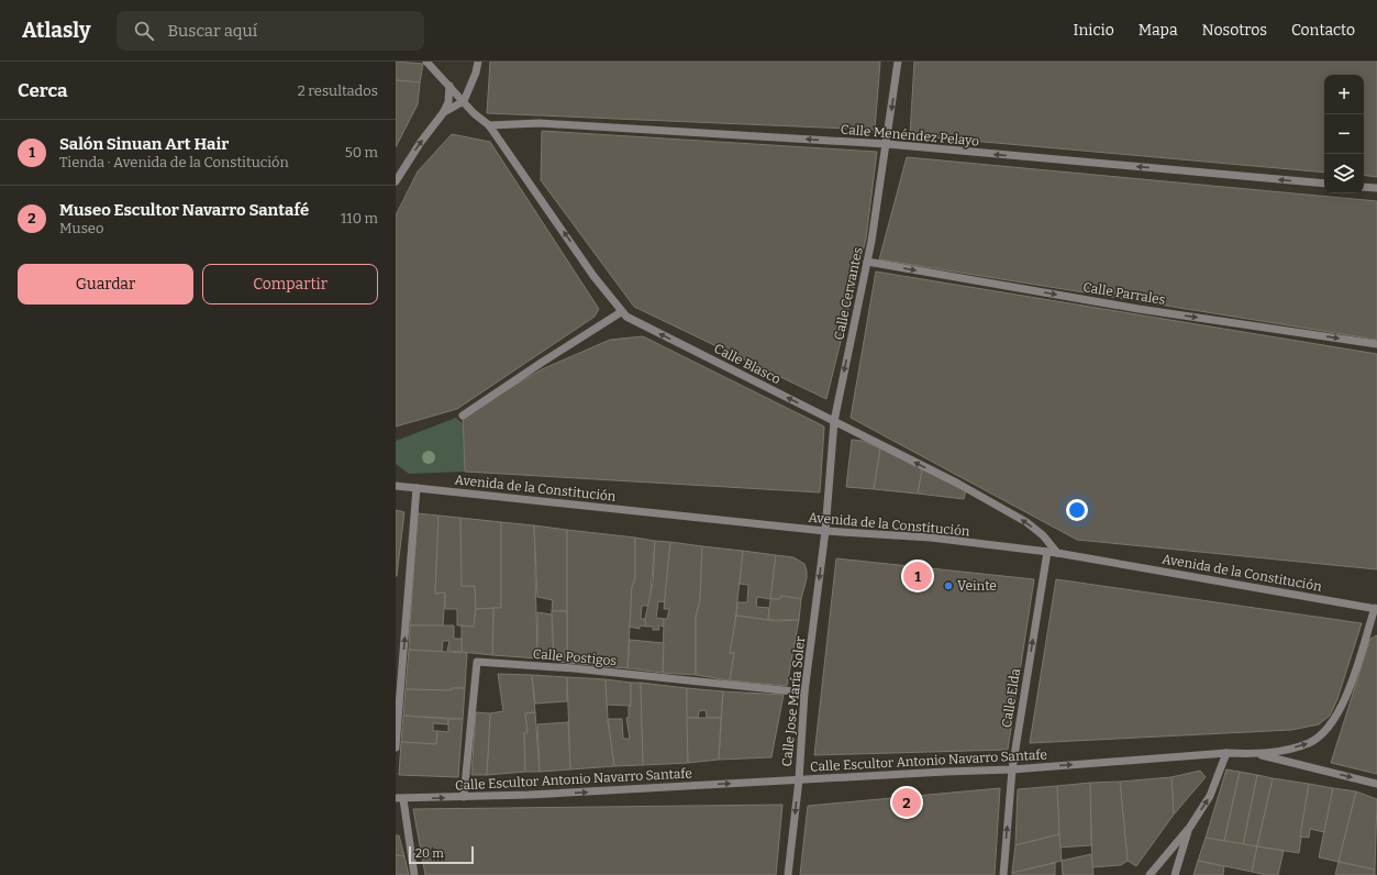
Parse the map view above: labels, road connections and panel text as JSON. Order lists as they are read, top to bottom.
{
  "streets": {
    "street": [
      "Calle Menéndez Pelayo",
      "Calle Cervantes",
      "Calle Parrales",
      "Calle Blasco",
      "Avenida de la Constitución",
      "Calle Postigos",
      "Calle Elda",
      "Calle Jose María Soler",
      "Calle Escultor Antonio Navarro Santafe"
    ]
  },
  "crossings": [
    ["Calle Menéndez Pelayo", "Calle Cervantes"],
    ["Calle Menéndez Pelayo", "Calle Blasco"],
    ["Calle Cervantes", "Calle Parrales"],
    ["Calle Cervantes", "Calle Blasco"],
    ["Calle Cervantes", "Avenida de la Constitución"],
    ["Calle Cervantes", "Calle Jose María Soler"],
    ["Calle Blasco", "Avenida de la Constitución"],
    ["Avenida de la Constitución", "Calle Elda"],
    ["Avenida de la Constitución", "Calle Jose María Soler"],
    ["Avenida de la Constitución", "Calle Escultor Antonio Navarro Santafe"],
    ["Calle Postigos", "Calle Jose María Soler"],
    ["Calle Postigos", "Calle Escultor Antonio Navarro Santafe"],
    ["Calle Elda", "Calle Escultor Antonio Navarro Santafe"],
    ["Calle Jose María Soler", "Calle Escultor Antonio Navarro Santafe"]
  ],
  "one_way": [
    "Calle Menéndez Pelayo",
    "Calle Cervantes",
    "Calle Parrales",
    "Calle Blasco",
    "Calle Elda",
    "Calle Jose María Soler",
    "Calle Escultor Antonio Navarro Santafe"
  ],
  "places": ["Veinte"],
  "scale_bar": "20 m",
  "page": {
    "header": "Atlasly",
    "search": "Buscar aquí",
    "nav": [
      "Inicio",
      "Mapa",
      "Nosotros",
      "Contacto"
    ],
    "heading": ["Cerca", "2 resultados"],
    "map_buttons": ["+", "−"],
    "list": [
      {
        "mark": "1",
        "name": "Salón Sinuan Art Hair",
        "note": "Tienda · Avenida de la Constitución",
        "value": "50 m"
      },
      {
        "mark": "2",
        "name": "Museo Escultor Navarro Santafé",
        "note": "Museo",
        "value": "110 m"
      }
    ],
    "buttons": ["Guardar", "Compartir"],
    "pins": ["1", "2"],
    "scale": "20 m"
  }
}
